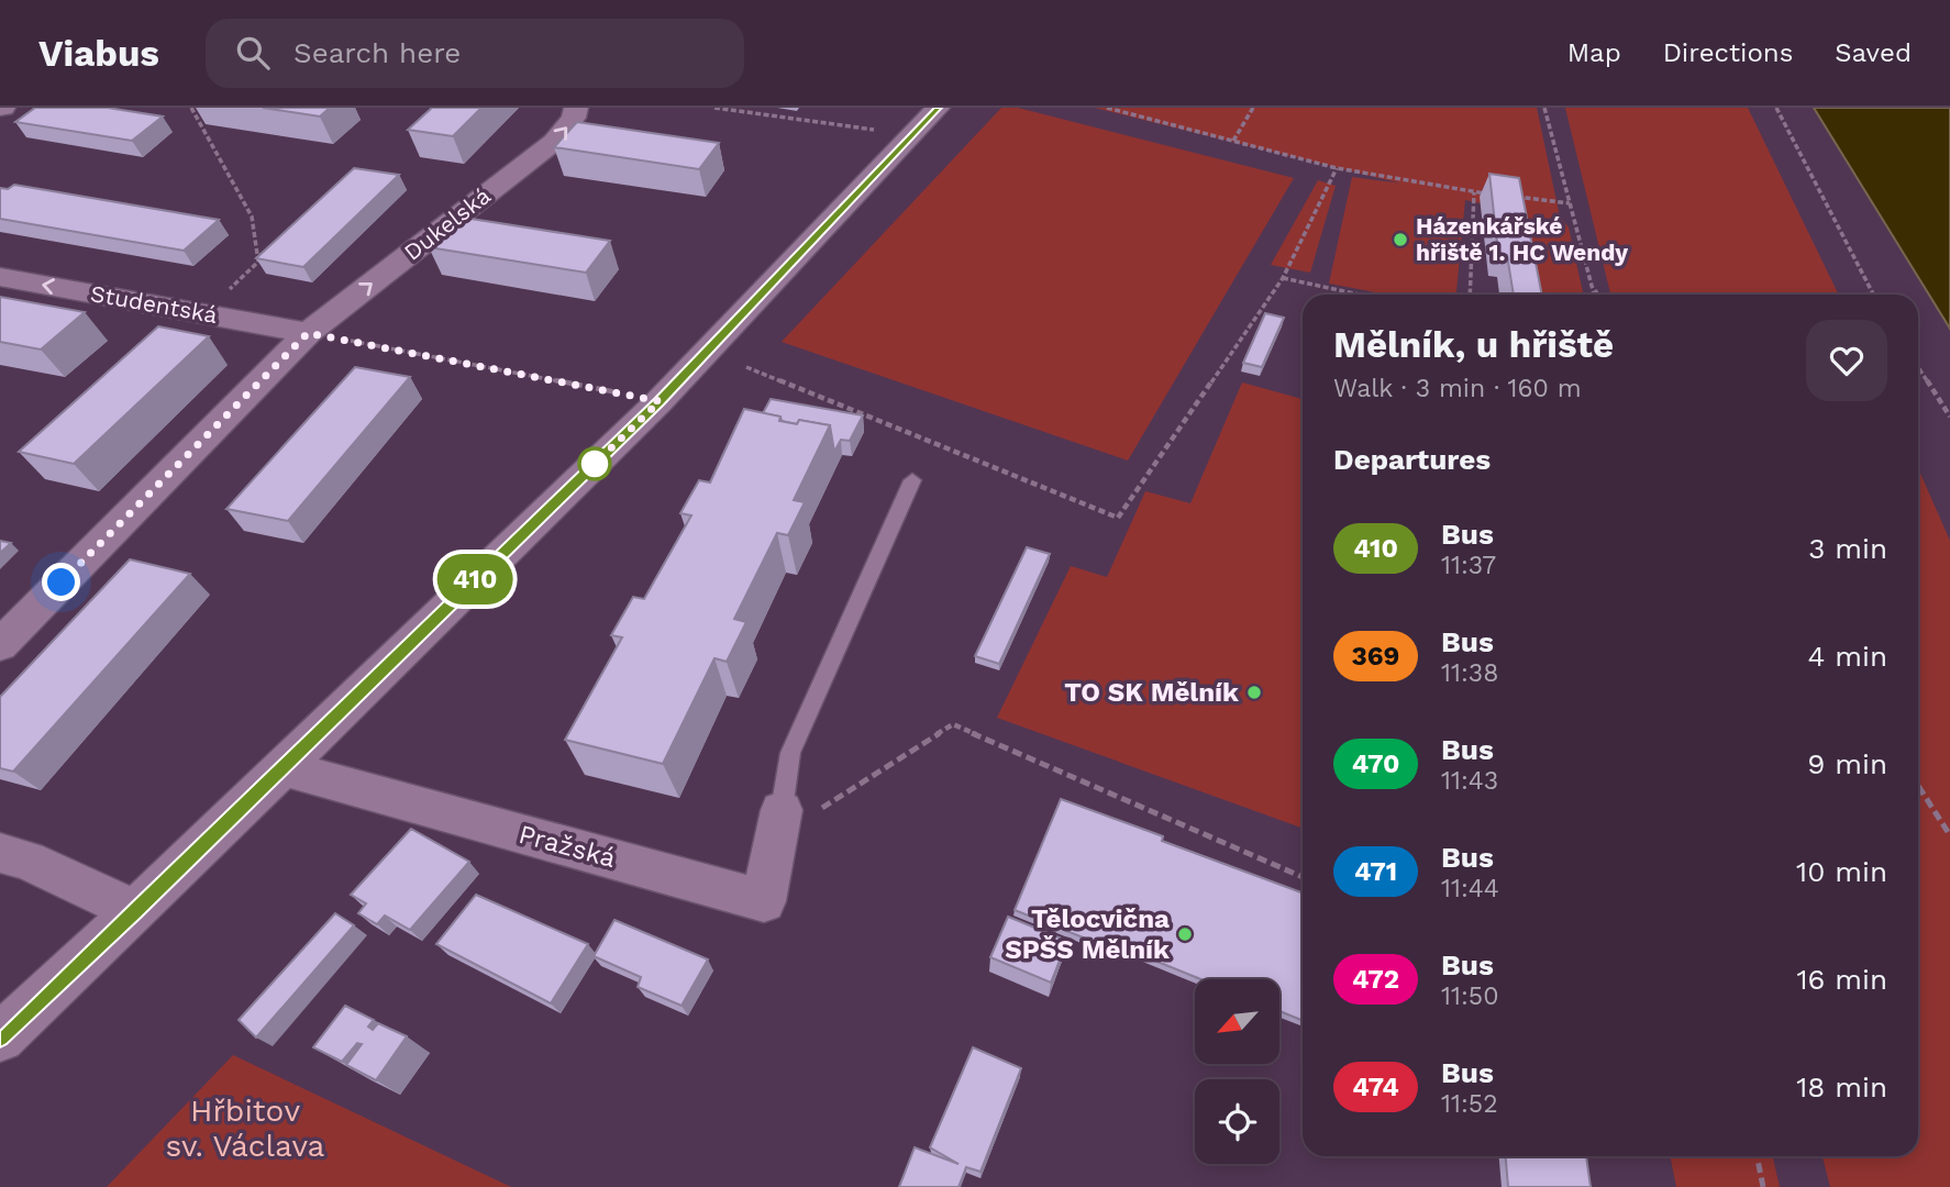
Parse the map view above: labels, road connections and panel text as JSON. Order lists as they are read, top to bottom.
{
  "streets": {
    "street": ["Dukelská", "Studentská", "Pražská"]
  },
  "crossings": [
    ["Dukelská", "Studentská"]
  ],
  "one_way": ["Studentská"],
  "parks": ["Hřbitov sv. Václava"],
  "places": ["Házenkářské hřiště 1. HC Wendy", "TO SK Mělník", "Tělocvična SPŠS Mělník"],
  "lines": ["bus line 410"],
  "north": "bottom left",
  "page": {
    "header": "Viabus",
    "search": "Search here",
    "nav": ["Map", "Directions", "Saved"],
    "on_map": "410",
    "heading": [
      ["Mělník, u hřiště", "Walk · 3 min · 160 m"],
      "Departures"
    ],
    "list": [
      {
        "mark": "410",
        "name": "Bus",
        "note": "11:37",
        "value": "3 min"
      },
      {
        "mark": "369",
        "name": "Bus",
        "note": "11:38",
        "value": "4 min"
      },
      {
        "mark": "470",
        "name": "Bus",
        "note": "11:43",
        "value": "9 min"
      },
      {
        "mark": "471",
        "name": "Bus",
        "note": "11:44",
        "value": "10 min"
      },
      {
        "mark": "472",
        "name": "Bus",
        "note": "11:50",
        "value": "16 min"
      },
      {
        "mark": "474",
        "name": "Bus",
        "note": "11:52",
        "value": "18 min"
      }
    ]
  }
}
